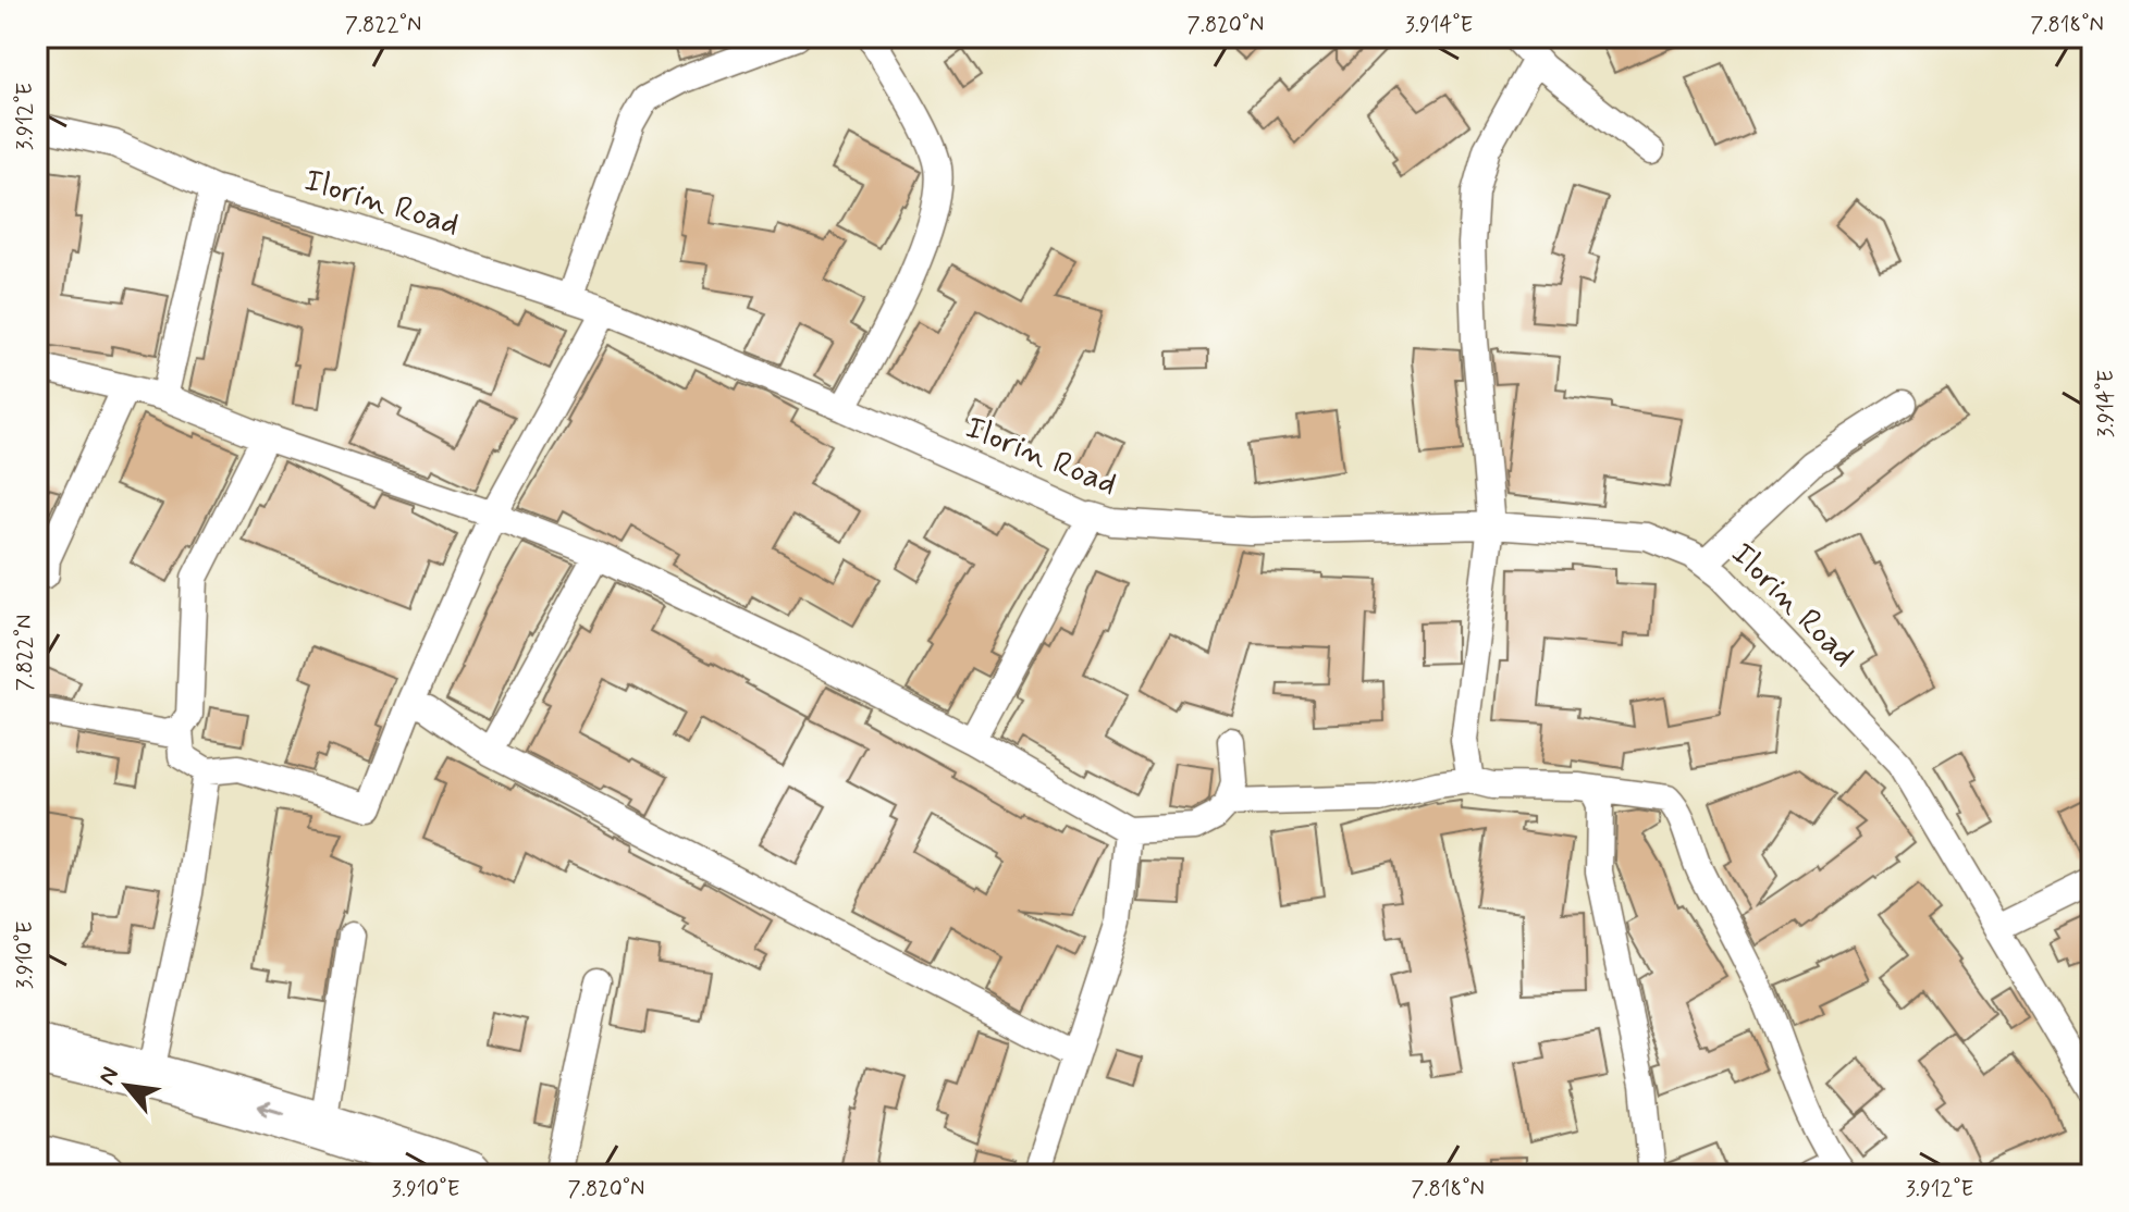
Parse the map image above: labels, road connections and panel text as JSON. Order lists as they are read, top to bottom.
{
  "streets": {
    "street": ["Ilorin Road"]
  },
  "north": "top left",
  "coordinates": [
    "7.822°N",
    "7.820°N",
    "3.914°E",
    "7.818°N",
    "3.912°E",
    "3.910°E"
  ]
}
